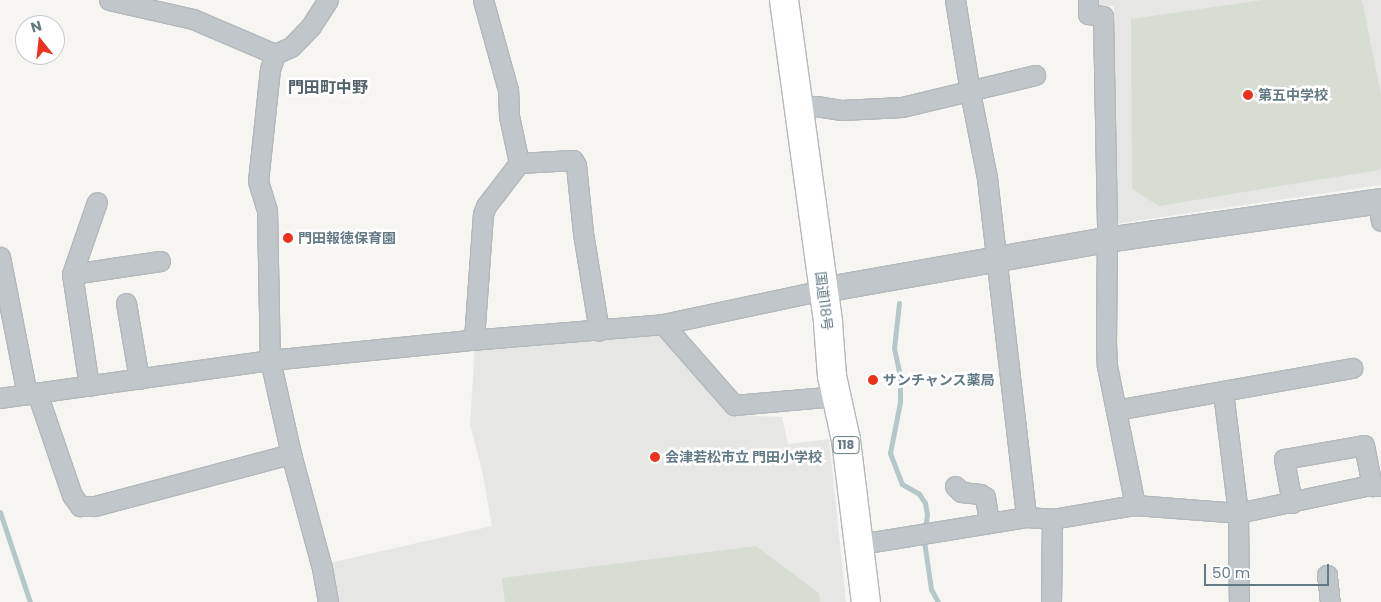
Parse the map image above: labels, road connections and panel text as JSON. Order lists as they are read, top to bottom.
{
  "streets": {
    "highway": ["国道118号", "118"]
  },
  "districts": ["門田町中野"],
  "places": [
    "第五中学校",
    "門田報徳保育園",
    "サンチャンス薬局",
    "会津若松市立 門田小学校"
  ],
  "scale_bar": "50 m",
  "north": "top"
}
